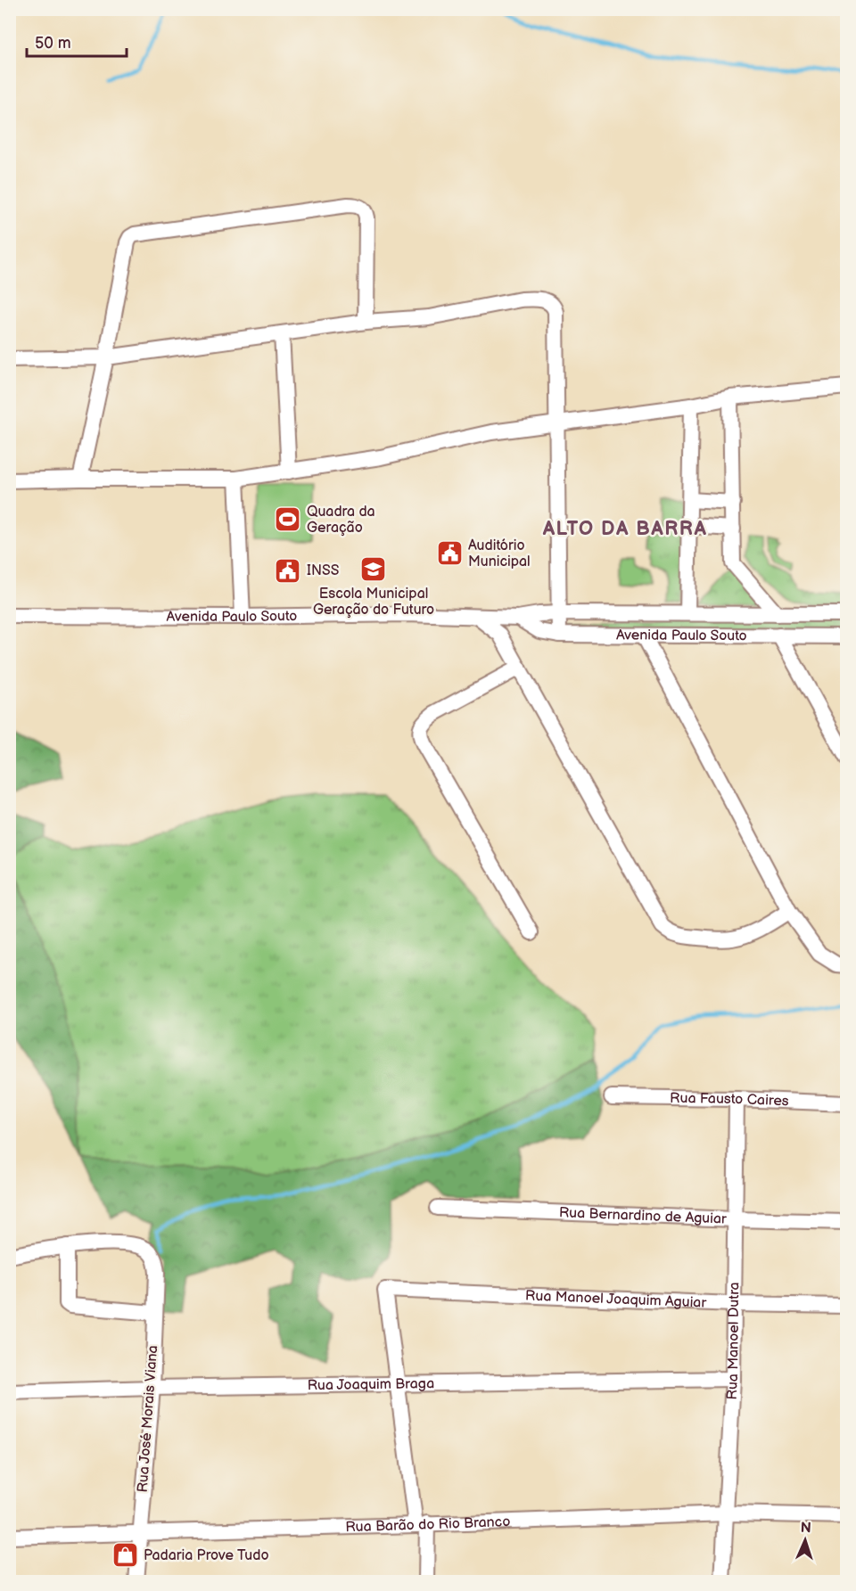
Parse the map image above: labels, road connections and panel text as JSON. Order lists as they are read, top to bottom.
{
  "streets": {
    "street": [
      "Avenida Paulo Souto",
      "Rua Fausto Caires",
      "Rua Bernardino de Aguiar",
      "Rua Manoel Joaquim Aguiar",
      "Rua Manoel Dutra",
      "Rua Joaquim Braga",
      "Rua José Morais Viana",
      "Rua Barão do Rio Branco"
    ]
  },
  "crossings": [
    ["Rua Fausto Caires", "Rua Manoel Dutra"],
    ["Rua Bernardino de Aguiar", "Rua Manoel Dutra"],
    ["Rua Manoel Joaquim Aguiar", "Rua Manoel Dutra"],
    ["Rua Manoel Joaquim Aguiar", "Rua Joaquim Braga"],
    ["Rua Manoel Dutra", "Rua Joaquim Braga"],
    ["Rua Manoel Dutra", "Rua Barão do Rio Branco"],
    ["Rua Joaquim Braga", "Rua José Morais Viana"],
    ["Rua José Morais Viana", "Rua Barão do Rio Branco"]
  ],
  "districts": ["ALTO DA BARRA"],
  "places": {
    "sports": ["Quadra da Geração"],
    "public building": ["Auditório Municipal", "INSS"],
    "school or university": ["Escola Municipal Geração do Futuro"],
    "shop": ["Padaria Prove Tudo"]
  },
  "scale_bar": "50 m",
  "north": "top"
}
